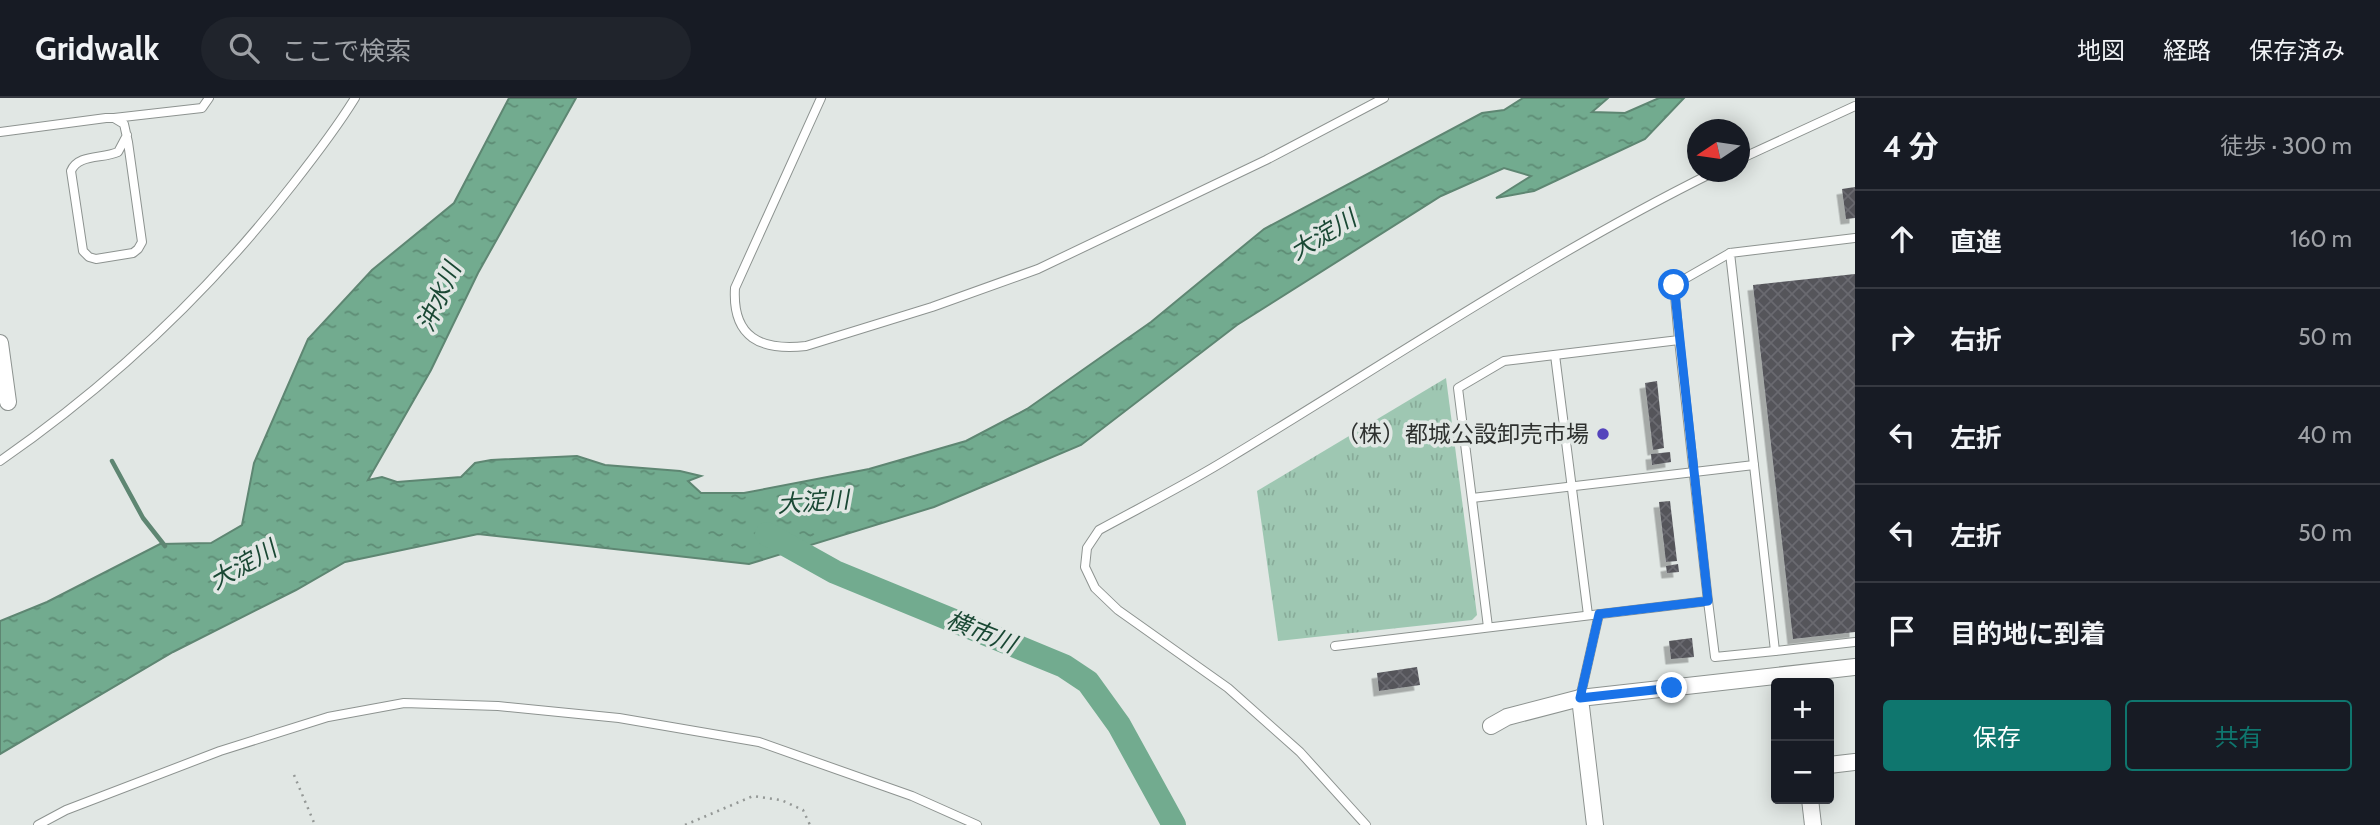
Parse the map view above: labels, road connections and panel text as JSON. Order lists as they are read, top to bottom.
{
  "water": ["大淀川", "沖水川", "横市川"],
  "places": ["（株）都城公設卸売市場"],
  "north": "left",
  "page": {
    "header": "Gridwalk",
    "search": "ここで検索",
    "nav": ["地図", "経路", "保存済み"],
    "heading": ["4 分", "徒歩 · 300 m"],
    "list": [
      ["直進", "160 m"],
      ["右折", "50 m"],
      ["左折", "40 m"],
      ["左折", "50 m"],
      "目的地に到着"
    ],
    "map_buttons": ["+", "−"],
    "buttons": ["保存", "共有"]
  }
}
